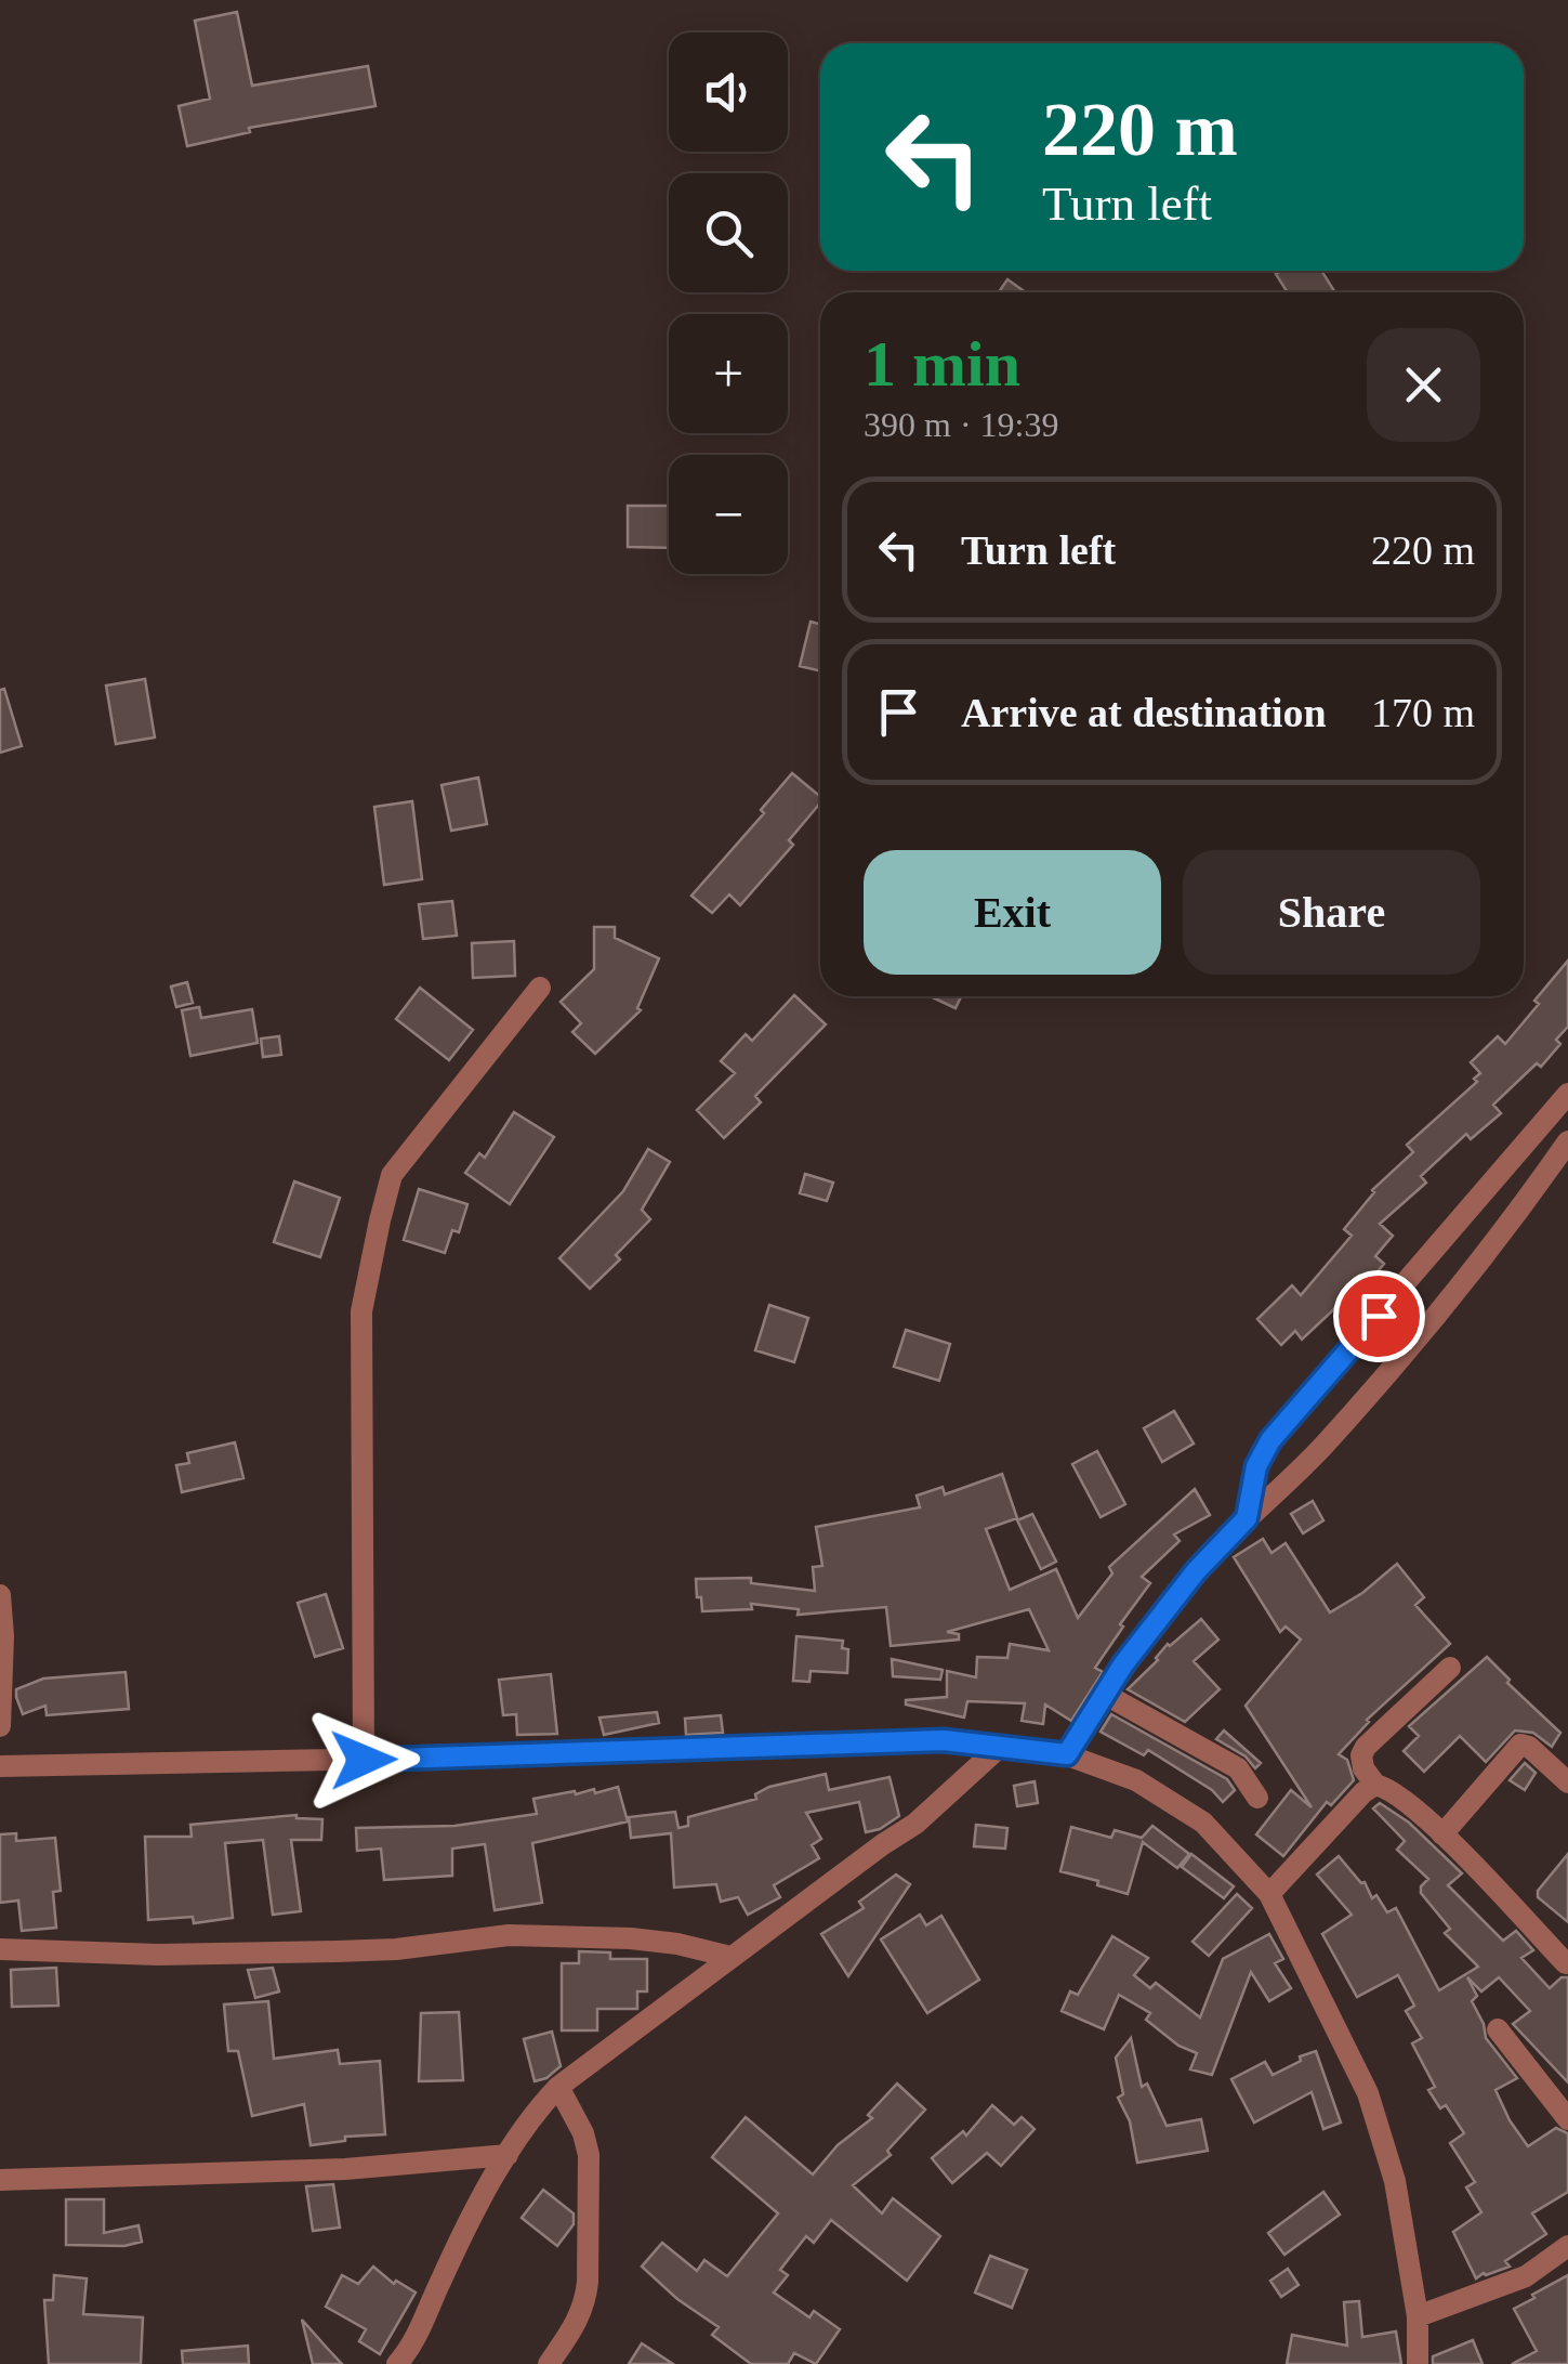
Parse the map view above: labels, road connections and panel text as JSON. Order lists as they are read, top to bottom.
{
  "page": {
    "map_buttons": ["+", "−"],
    "turn": ["220 m", "Turn left"],
    "heading": ["1 min", "390 m · 19:39"],
    "list": [
      {
        "name": "Turn left",
        "value": "220 m"
      },
      {
        "name": "Arrive at destination",
        "value": "170 m"
      }
    ],
    "buttons": ["Exit", "Share"]
  }
}
